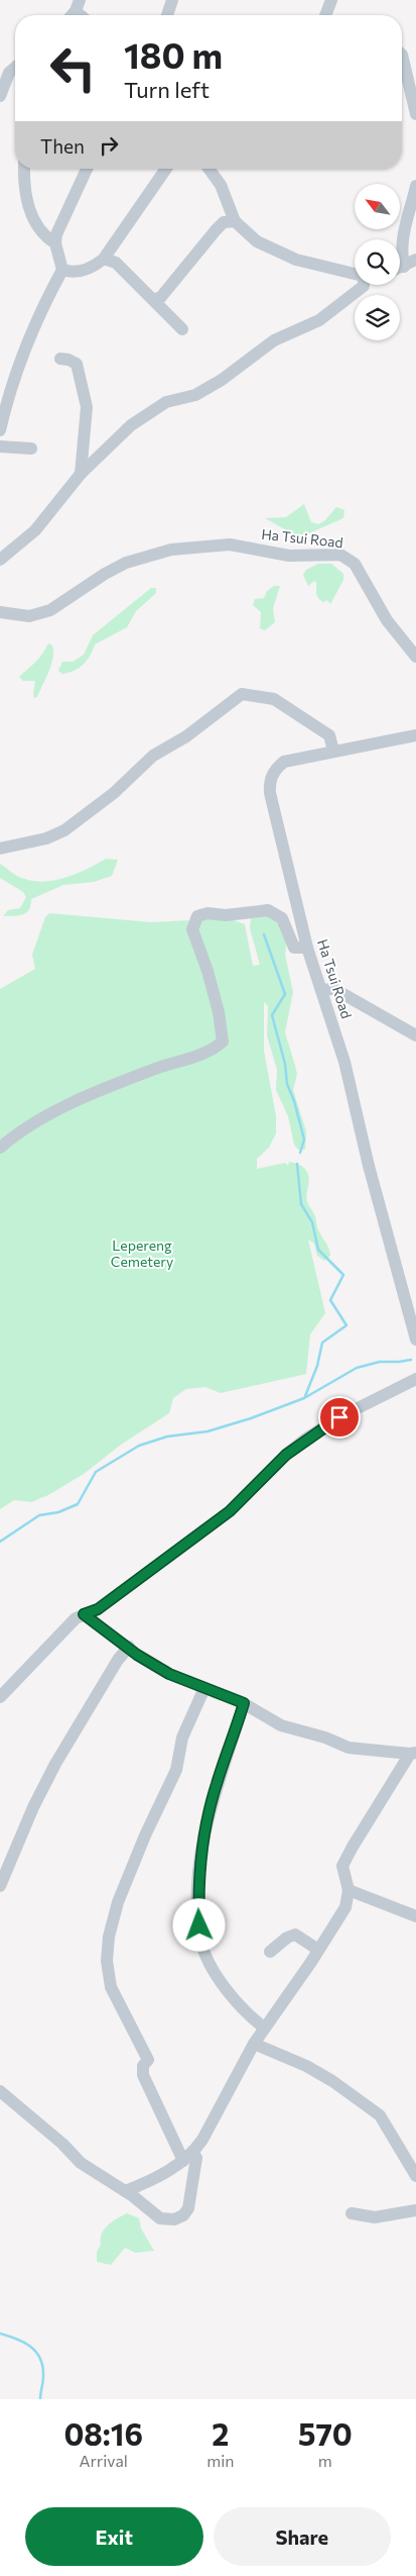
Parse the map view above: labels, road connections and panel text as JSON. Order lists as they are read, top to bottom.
{
  "streets": {
    "street": ["Ha Tsui Road"]
  },
  "parks": ["Lepereng Cemetery"],
  "north": "top left",
  "page": {
    "turn": ["180 m", "Turn left"],
    "then": "Then",
    "eta": [
      "08:16",
      "Arrival",
      "2",
      "min",
      "570",
      "m"
    ],
    "buttons": ["Exit", "Share"]
  }
}
